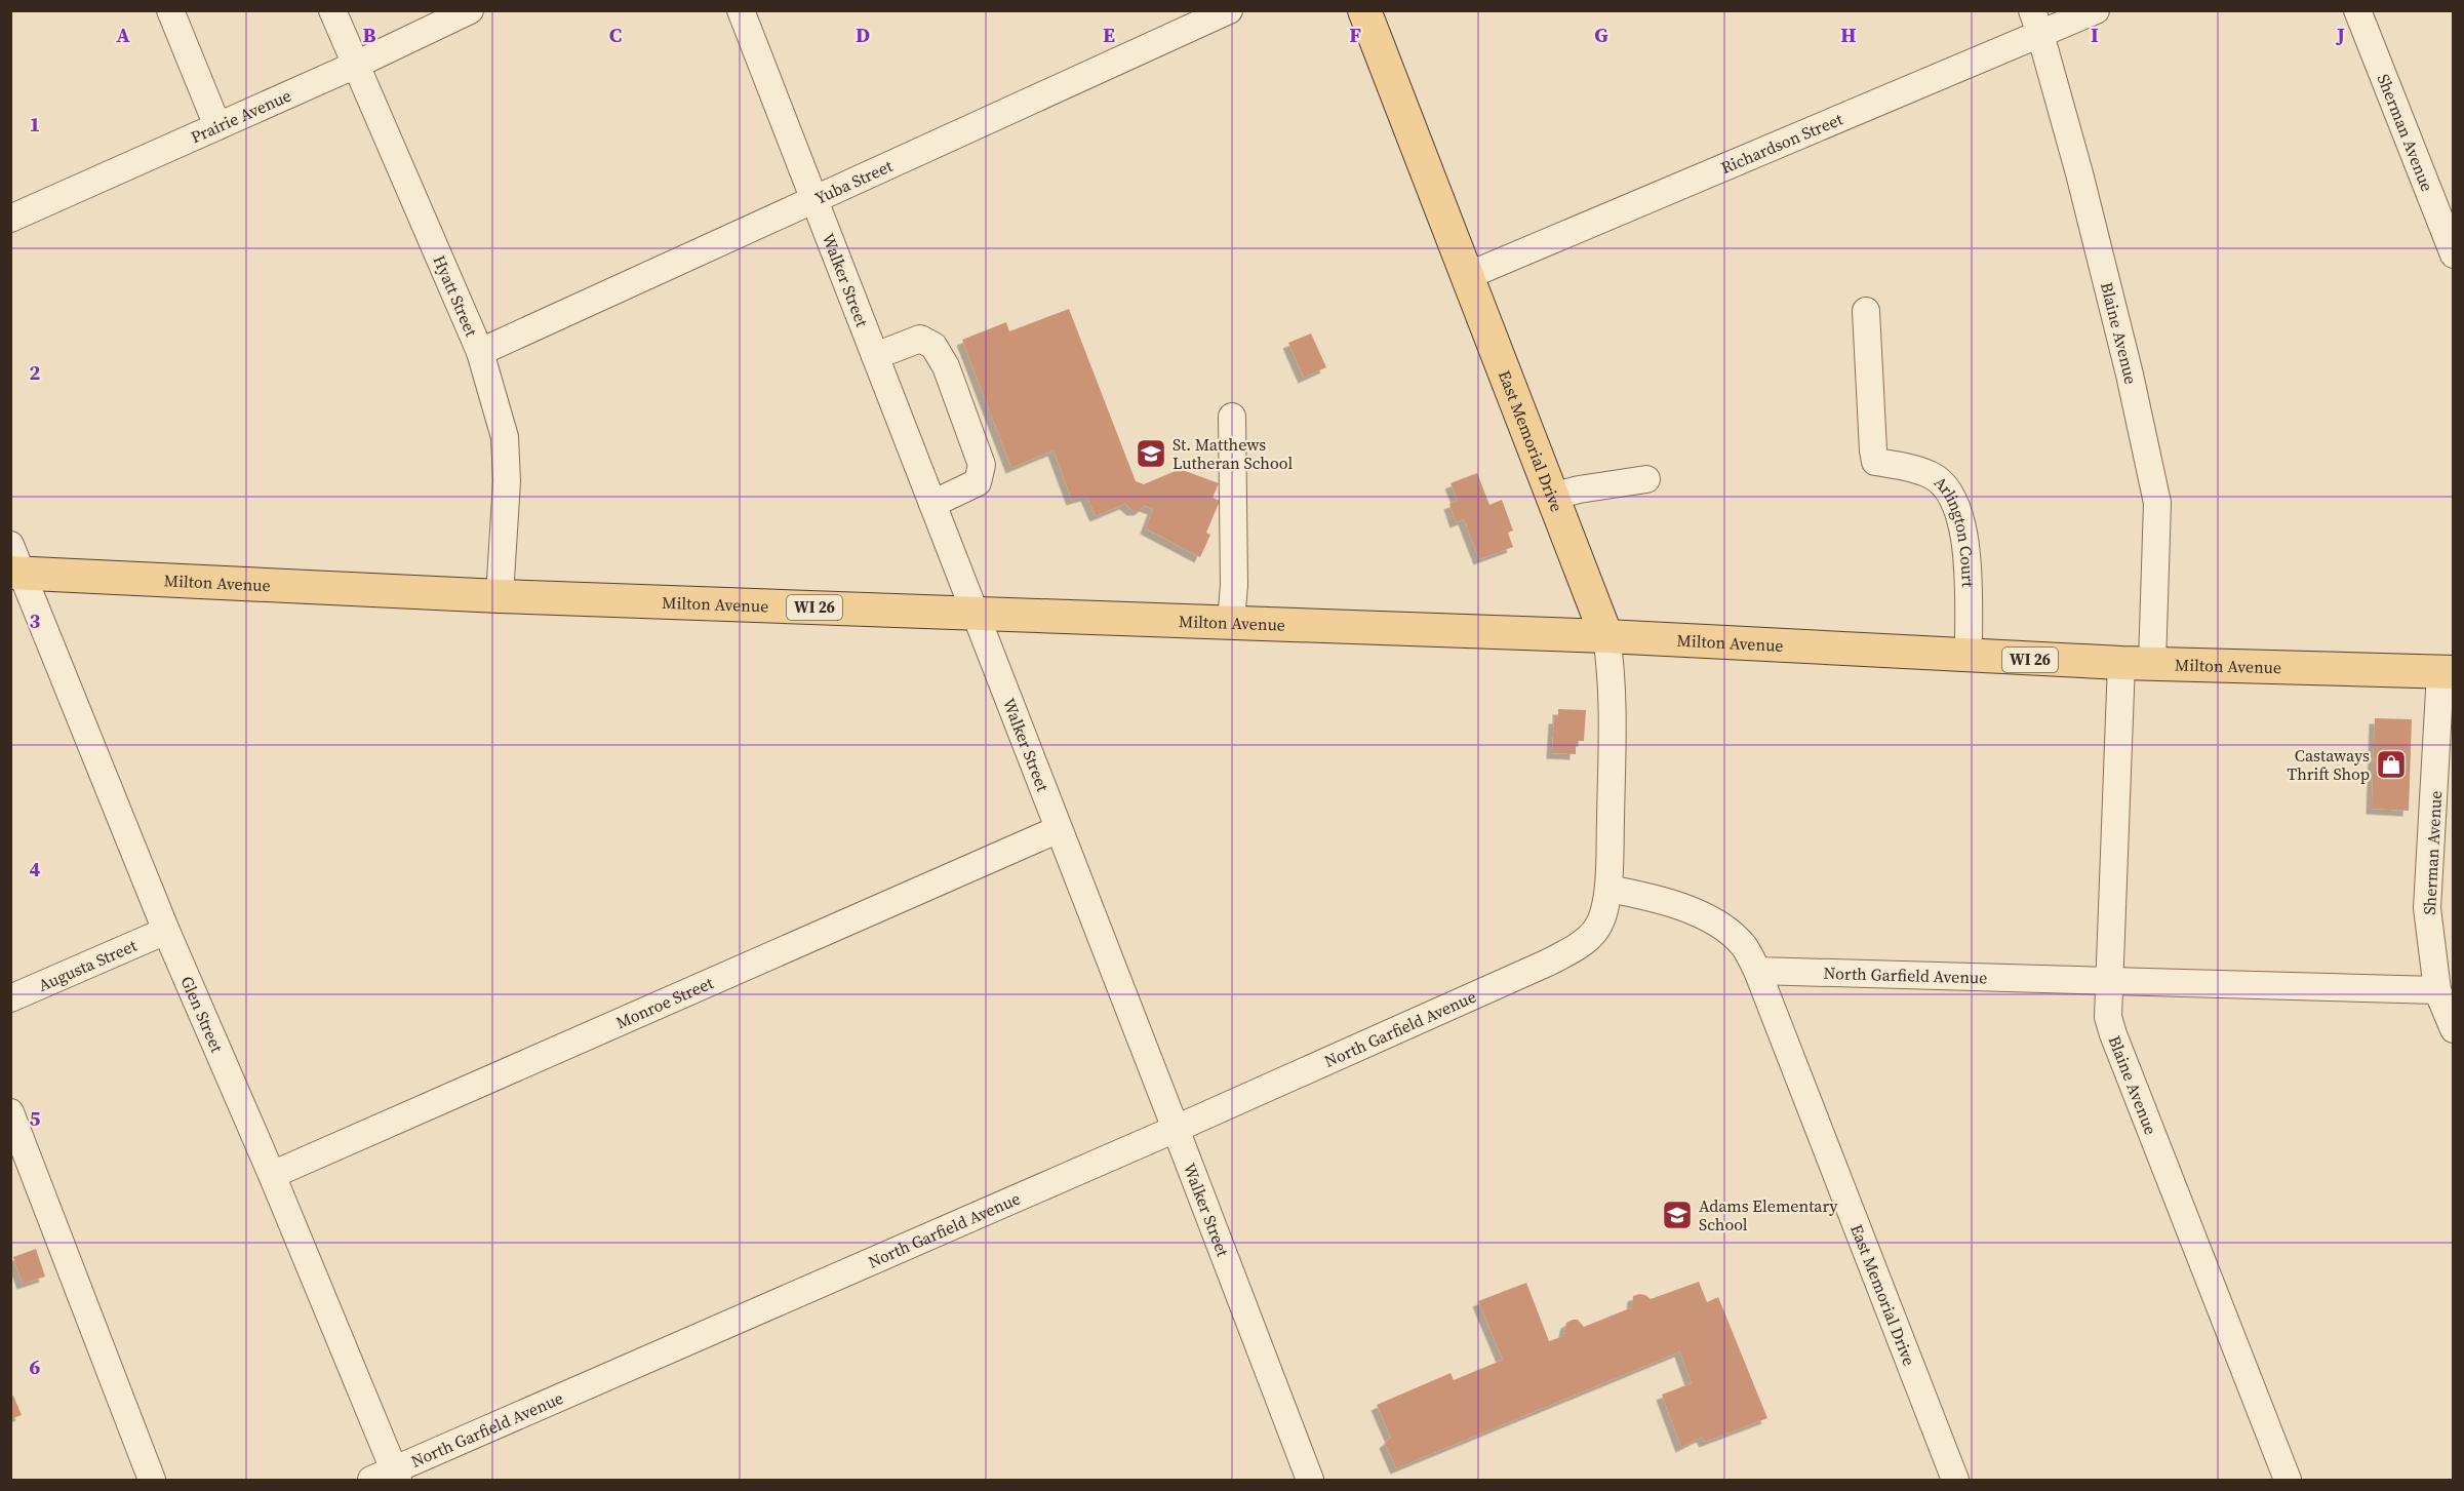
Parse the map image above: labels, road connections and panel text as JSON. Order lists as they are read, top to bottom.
{
  "streets": {
    "main road": ["East Memorial Drive", "Milton Avenue", "WI 26"],
    "street": [
      "Prairie Avenue",
      "Sherman Avenue",
      "Richardson Street",
      "Yuba Street",
      "Walker Street",
      "Hyatt Street",
      "Blaine Avenue",
      "Arlington Court",
      "Augusta Street",
      "North Garfield Avenue",
      "Monroe Street",
      "Glen Street"
    ]
  },
  "crossings": [
    ["Prairie Avenue", "Hyatt Street"],
    ["Sherman Avenue", "Milton Avenue"],
    ["Sherman Avenue", "North Garfield Avenue"],
    ["Richardson Street", "Blaine Avenue"],
    ["Richardson Street", "East Memorial Drive"],
    ["Yuba Street", "Walker Street"],
    ["Yuba Street", "Hyatt Street"],
    ["Walker Street", "Milton Avenue"],
    ["Walker Street", "North Garfield Avenue"],
    ["Walker Street", "Monroe Street"],
    ["Hyatt Street", "Milton Avenue"],
    ["Blaine Avenue", "Milton Avenue"],
    ["Blaine Avenue", "North Garfield Avenue"],
    ["East Memorial Drive", "Milton Avenue"],
    ["East Memorial Drive", "North Garfield Avenue"],
    ["Arlington Court", "Milton Avenue"],
    ["Milton Avenue", "Glen Street"],
    ["Augusta Street", "Glen Street"],
    ["North Garfield Avenue", "Glen Street"],
    ["Monroe Street", "Glen Street"]
  ],
  "places": {
    "school or university": ["St. Matthews Lutheran School", "Adams Elementary School"],
    "shop": ["Castaways Thrift Shop"]
  },
  "grid": {
    "columns": [
      "A",
      "B",
      "C",
      "D",
      "E",
      "F",
      "G",
      "H",
      "I",
      "J"
    ],
    "rows": [
      "1",
      "2",
      "3",
      "4",
      "5",
      "6"
    ]
  }
}
